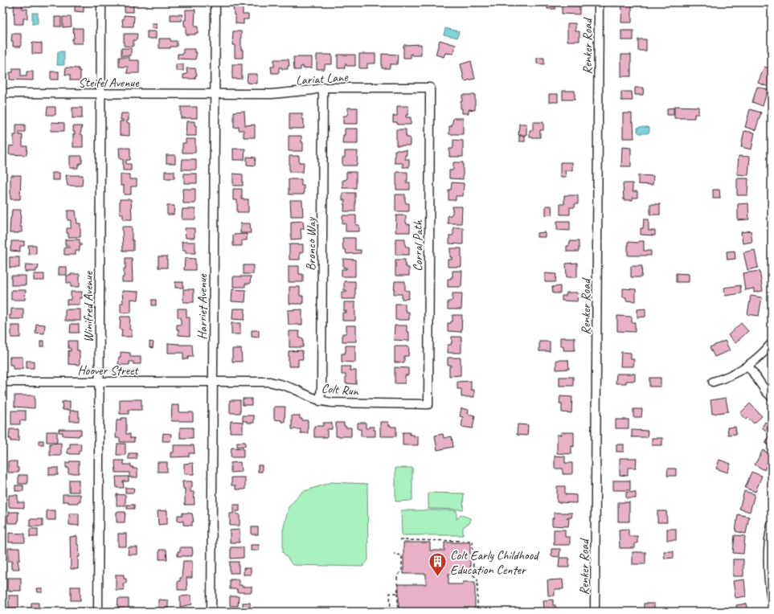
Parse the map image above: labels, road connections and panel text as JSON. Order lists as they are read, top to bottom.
{
  "streets": {
    "street": [
      "Renker Road",
      "Lariat Lane",
      "Steifel Avenue",
      "Bronco Way",
      "Corral Path",
      "Winifred Avenue",
      "Harriet Avenue",
      "Hoover Street",
      "Colt Run"
    ]
  },
  "crossings": [
    ["Lariat Lane", "Steifel Avenue"],
    ["Lariat Lane", "Bronco Way"],
    ["Lariat Lane", "Corral Path"],
    ["Lariat Lane", "Harriet Avenue"],
    ["Steifel Avenue", "Winifred Avenue"],
    ["Steifel Avenue", "Harriet Avenue"],
    ["Bronco Way", "Colt Run"],
    ["Corral Path", "Colt Run"],
    ["Winifred Avenue", "Hoover Street"],
    ["Harriet Avenue", "Hoover Street"],
    ["Harriet Avenue", "Colt Run"],
    ["Hoover Street", "Colt Run"]
  ],
  "places": {
    "building": ["Colt Early Childhood Education Center"]
  }
}
